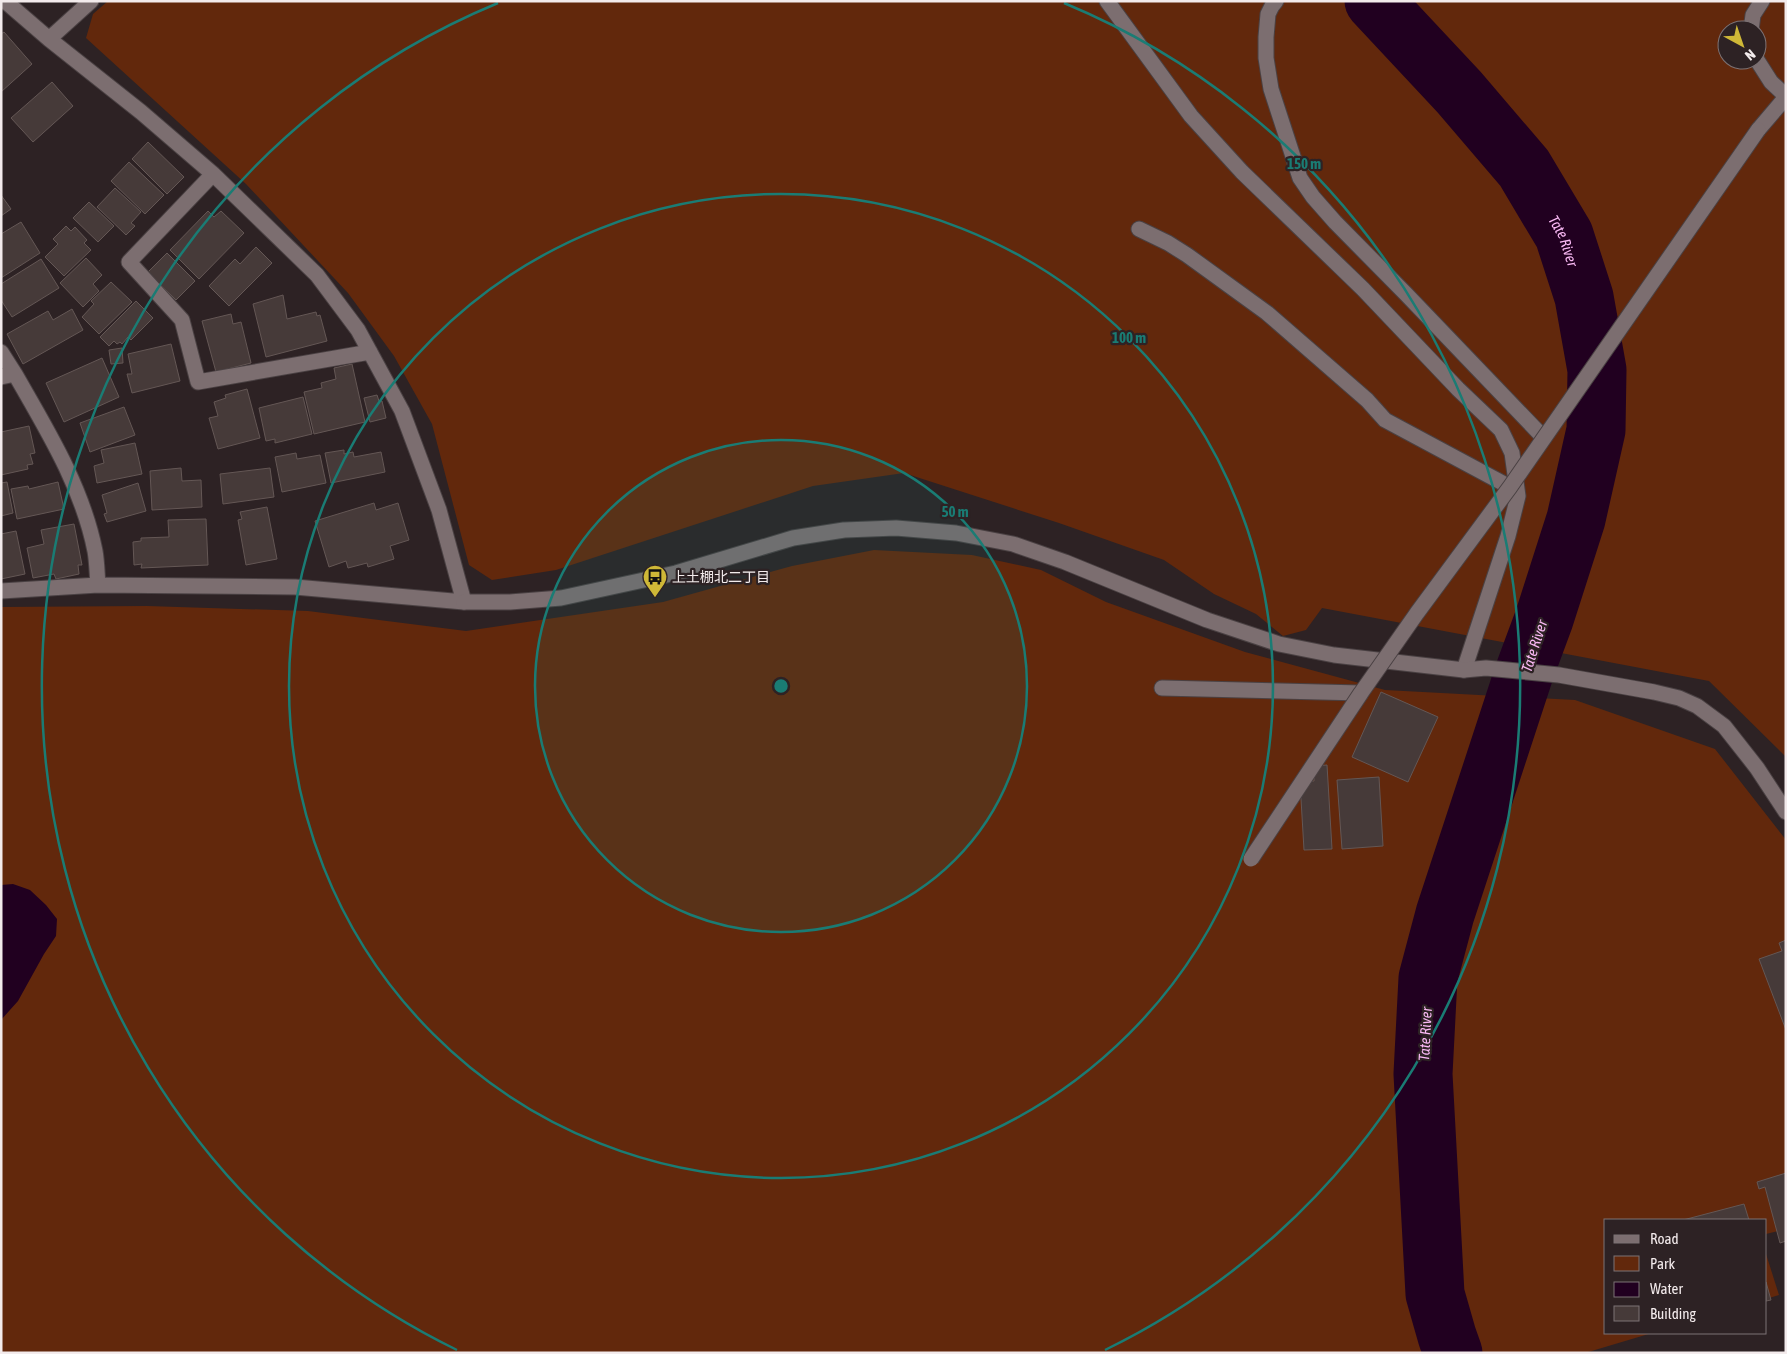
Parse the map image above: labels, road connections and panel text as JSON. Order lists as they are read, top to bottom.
{
  "water": ["Tate River"],
  "places": {
    "bus stop": ["上土棚北二丁目"]
  },
  "legend": [
    "Road",
    "Park",
    "Water",
    "Building"
  ],
  "north": "bottom right",
  "rings": ["150 m", "100 m", "50 m"]
}
